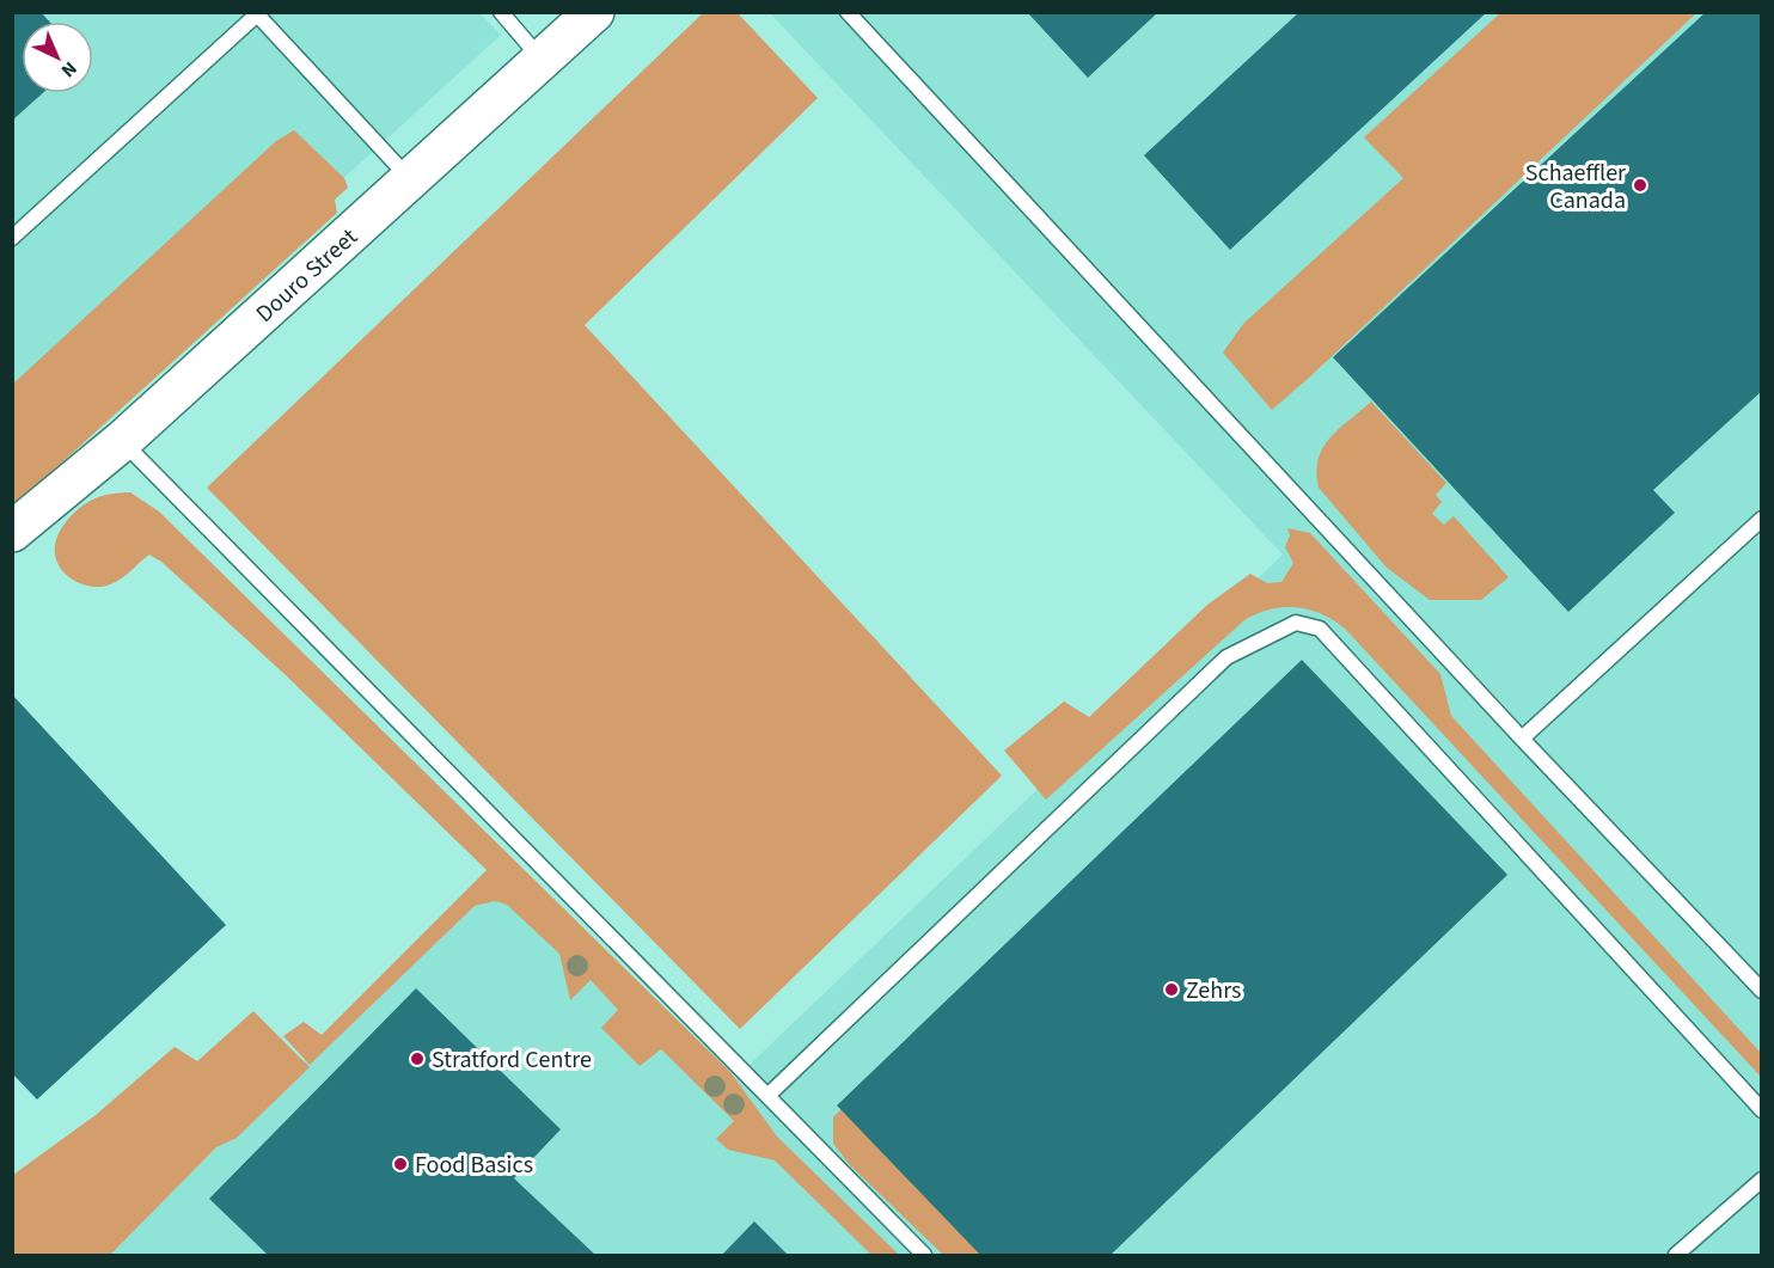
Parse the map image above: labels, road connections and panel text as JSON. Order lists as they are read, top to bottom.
{
  "streets": {
    "street": ["Douro Street"]
  },
  "places": [
    "Schaeffler Canada",
    "Zehrs",
    "Stratford Centre",
    "Food Basics"
  ],
  "north": "bottom right"
}
